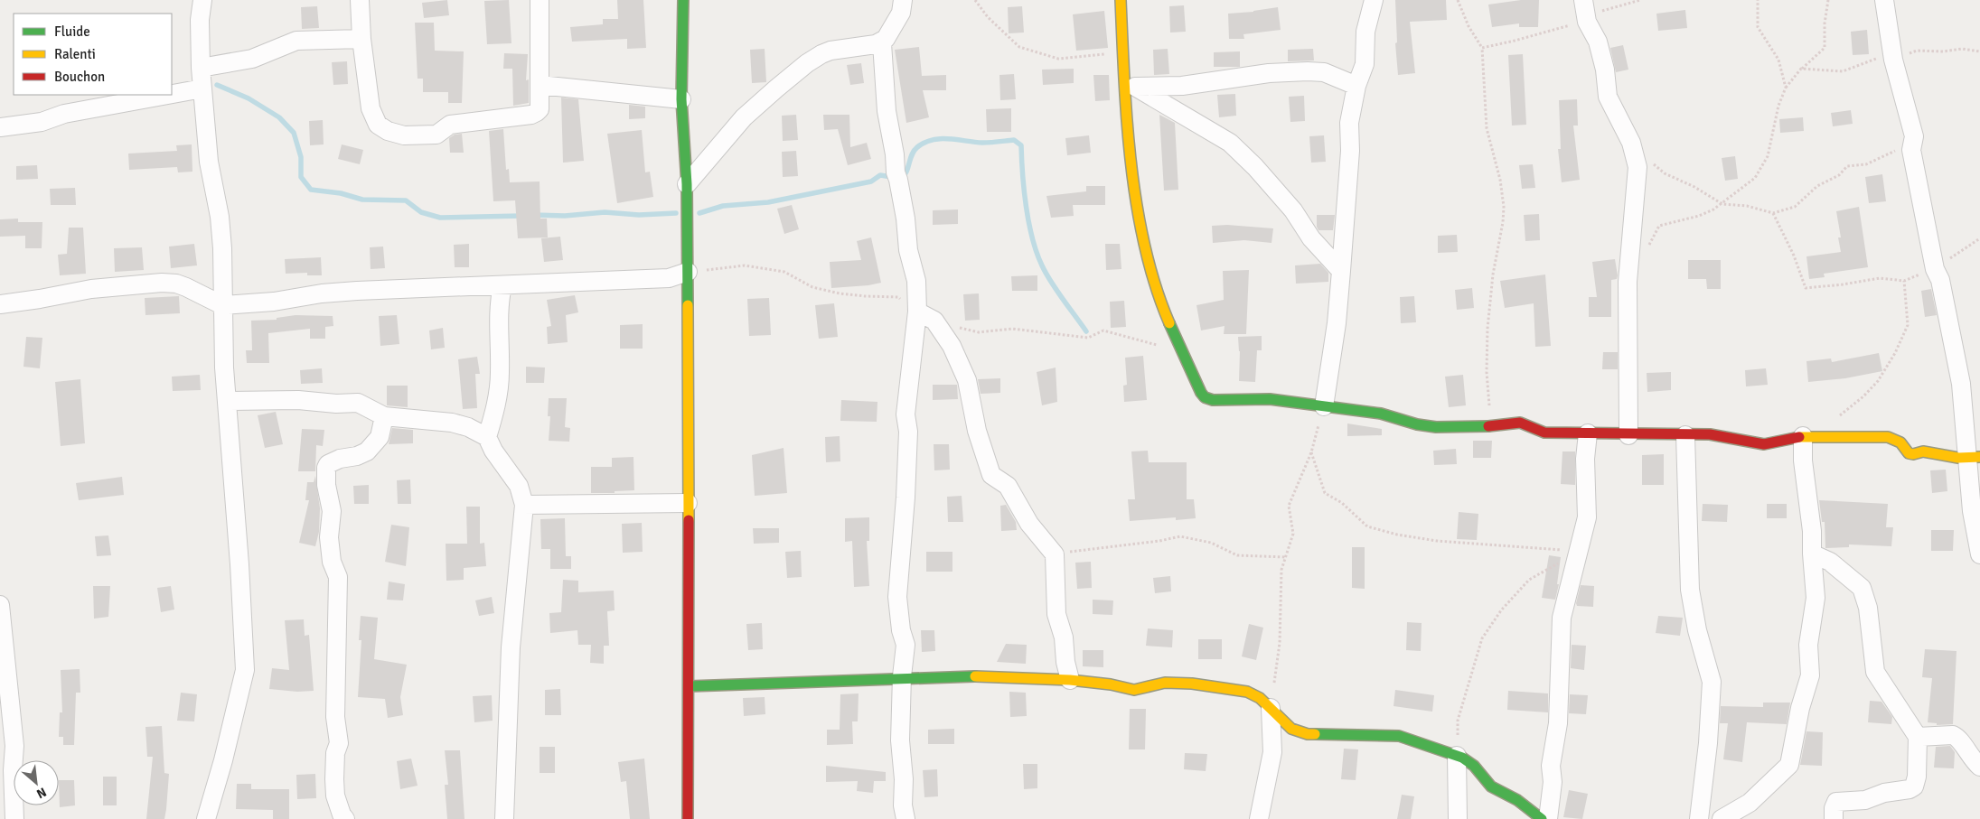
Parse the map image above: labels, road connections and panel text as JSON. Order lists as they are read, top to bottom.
{
  "legend": ["Fluide", "Ralenti", "Bouchon"],
  "north": "bottom right"
}
